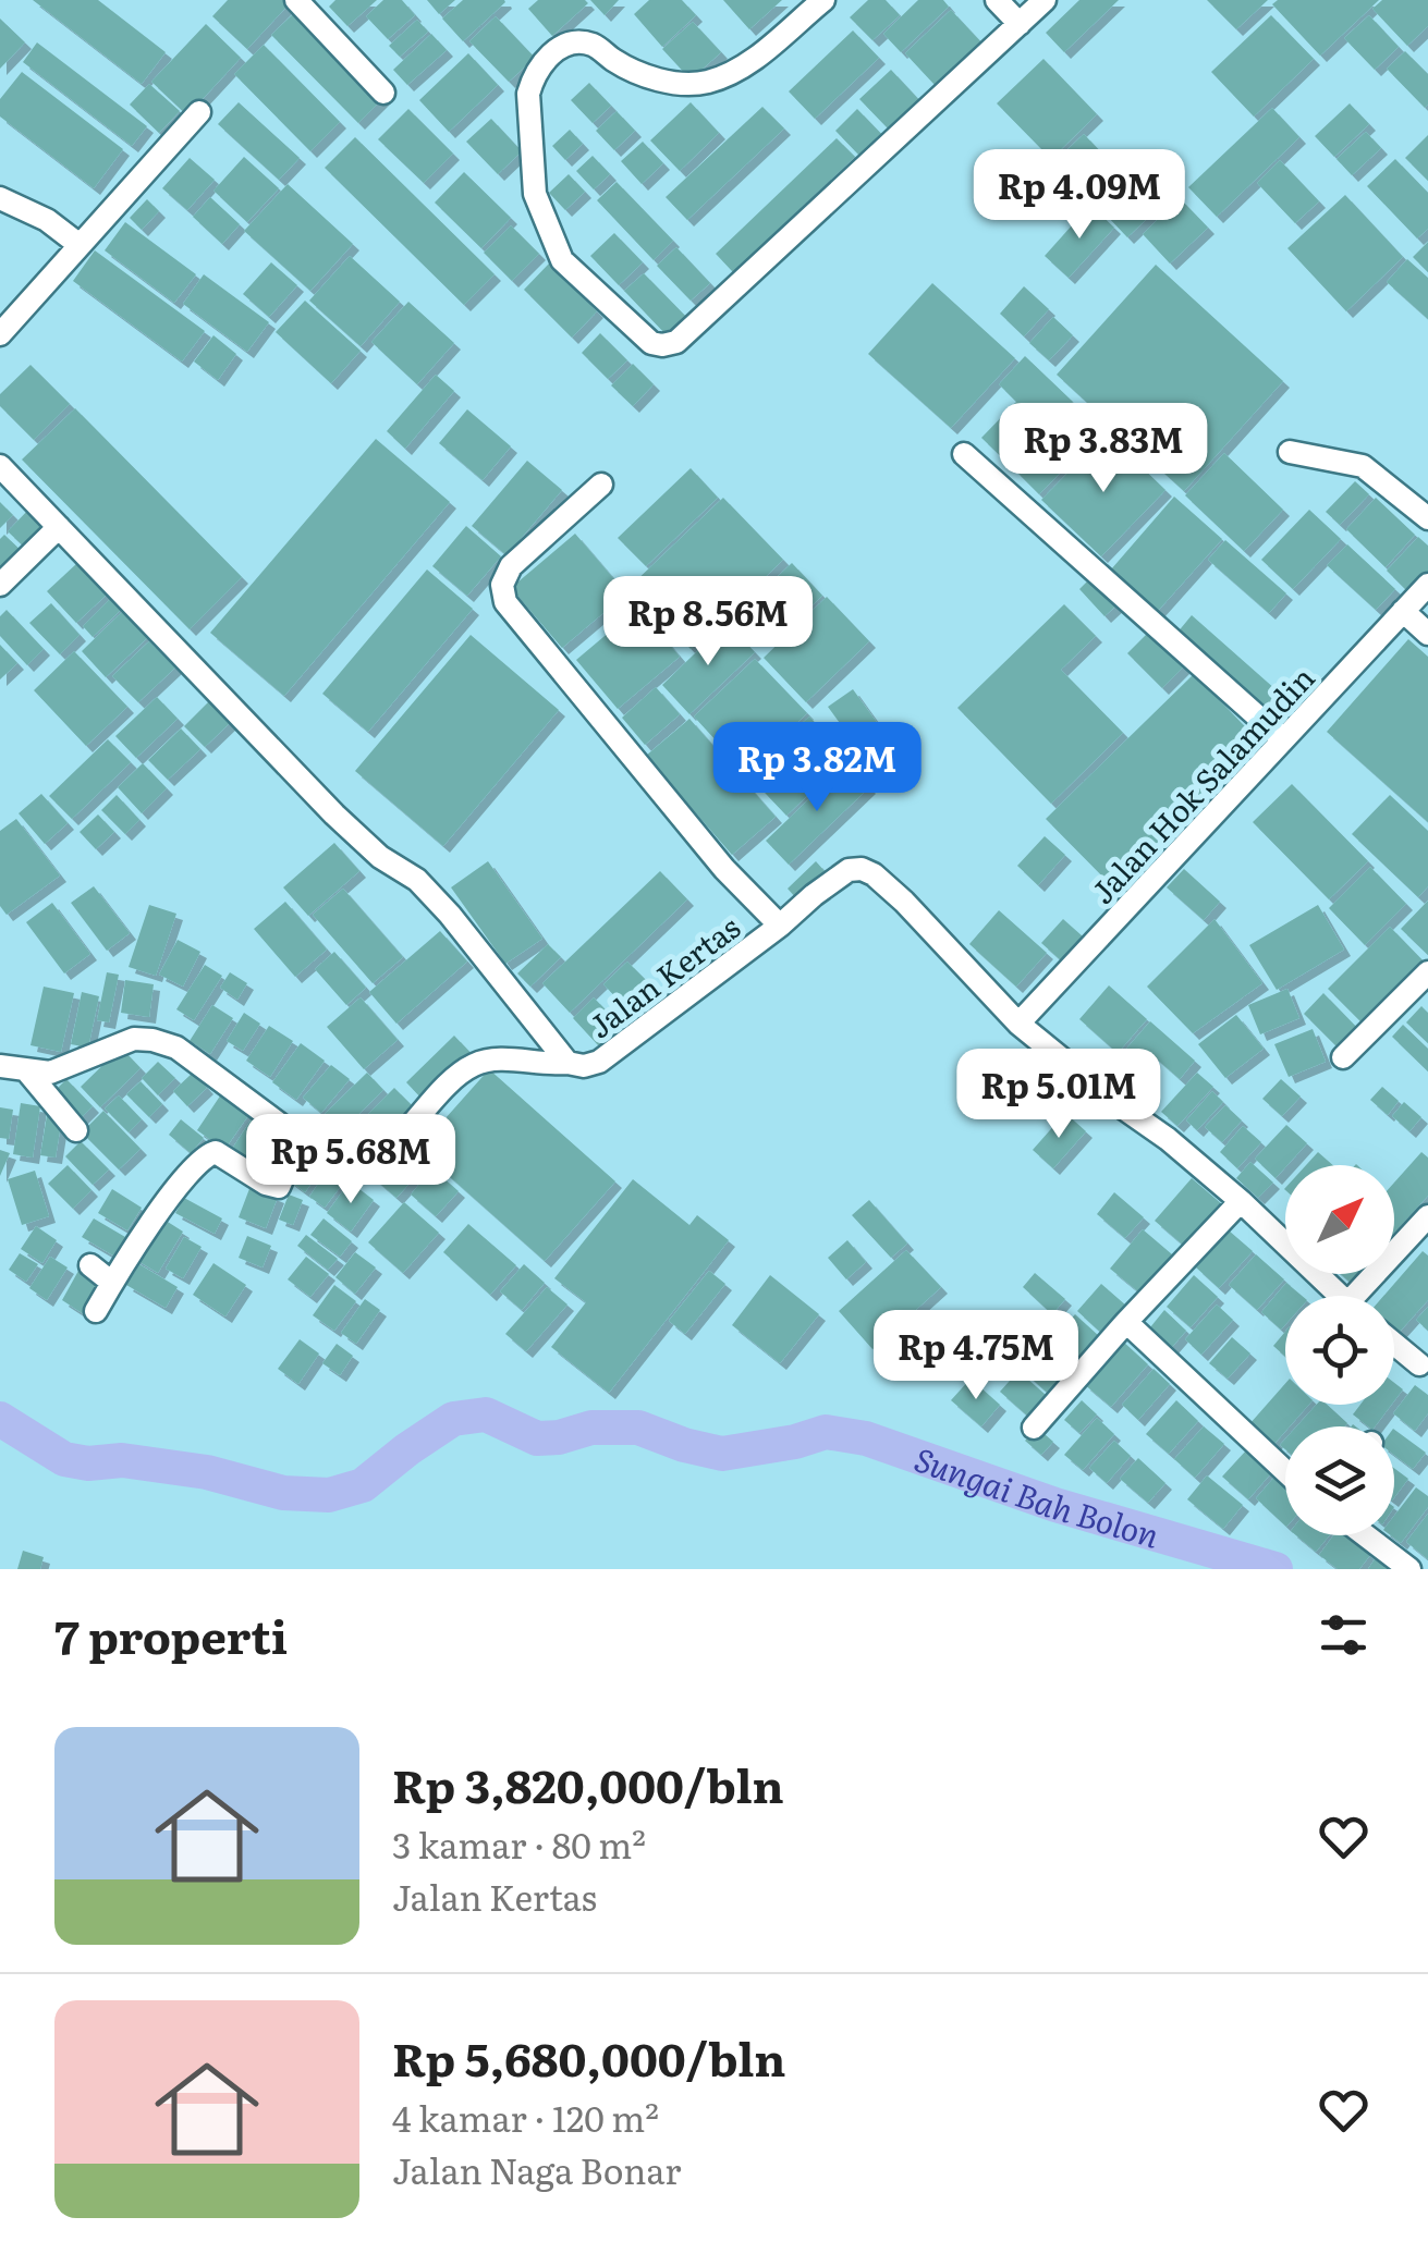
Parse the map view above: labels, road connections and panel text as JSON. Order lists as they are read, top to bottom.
{
  "streets": {
    "street": ["Jalan Hok Salamudin", "Jalan Kertas"]
  },
  "crossings": [
    ["Jalan Hok Salamudin", "Jalan Kertas"]
  ],
  "water": ["Sungai Bah Bolon"],
  "north": "top right",
  "page": {
    "price": [
      "Rp 4.09M",
      "Rp 3.83M",
      "Rp 8.56M",
      "Rp 3.82M",
      "Rp 5.01M",
      "Rp 5.68M",
      "Rp 4.75M"
    ],
    "heading": "7 properti",
    "list": [
      {
        "name": "Rp 3,820,000/bln",
        "note": "3 kamar · 80 m² · Jalan Kertas"
      },
      {
        "name": "Rp 5,680,000/bln",
        "note": "4 kamar · 120 m² · Jalan Naga Bonar"
      }
    ]
  }
}
